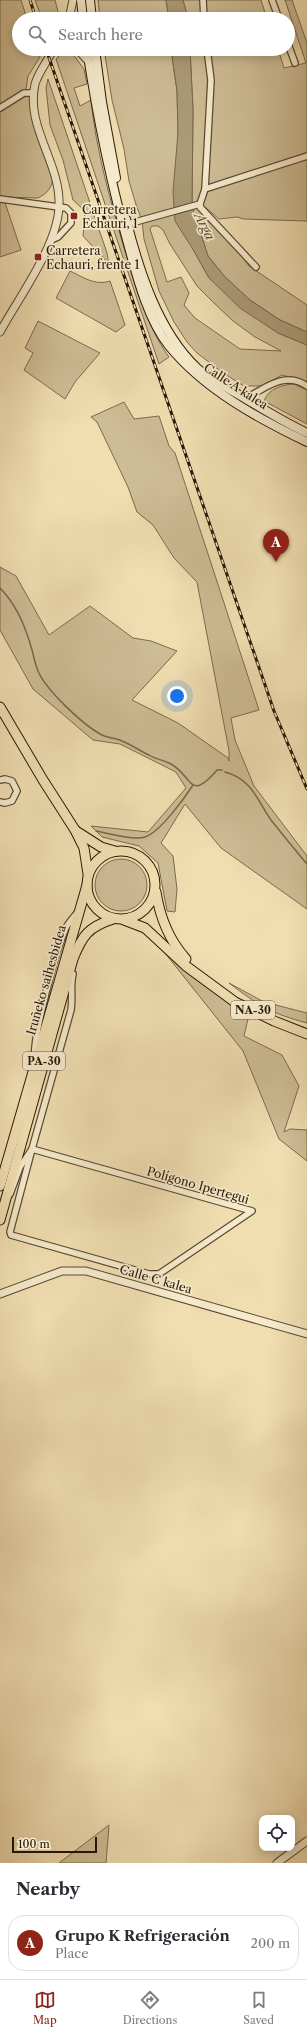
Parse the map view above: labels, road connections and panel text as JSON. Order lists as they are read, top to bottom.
{
  "streets": {
    "highway": ["Iruñeko saihesbidea", "NA-30", "PA-30"],
    "main road": ["Calle A kalea"],
    "street": ["Polígono Ipertegui", "Calle C kalea"]
  },
  "crossings": [
    ["Iruñeko saihesbidea", "NA-30"],
    ["Iruñeko saihesbidea", "PA-30"],
    ["Iruñeko saihesbidea", "Polígono Ipertegui"],
    ["NA-30", "PA-30"]
  ],
  "water": ["Arga"],
  "places": {
    "transit": ["Carretera Echauri, 1", "Carretera Echauri, frente 1"]
  },
  "scale_bar": "100 m",
  "page": {
    "search": "Search here",
    "pins": "A",
    "scale": "100 m",
    "heading": "Nearby",
    "list": [
      {
        "mark": "A",
        "name": "Grupo K Refrigeración",
        "note": "Place",
        "value": "200 m"
      }
    ],
    "nav": ["Map", "Directions", "Saved"]
  }
}
